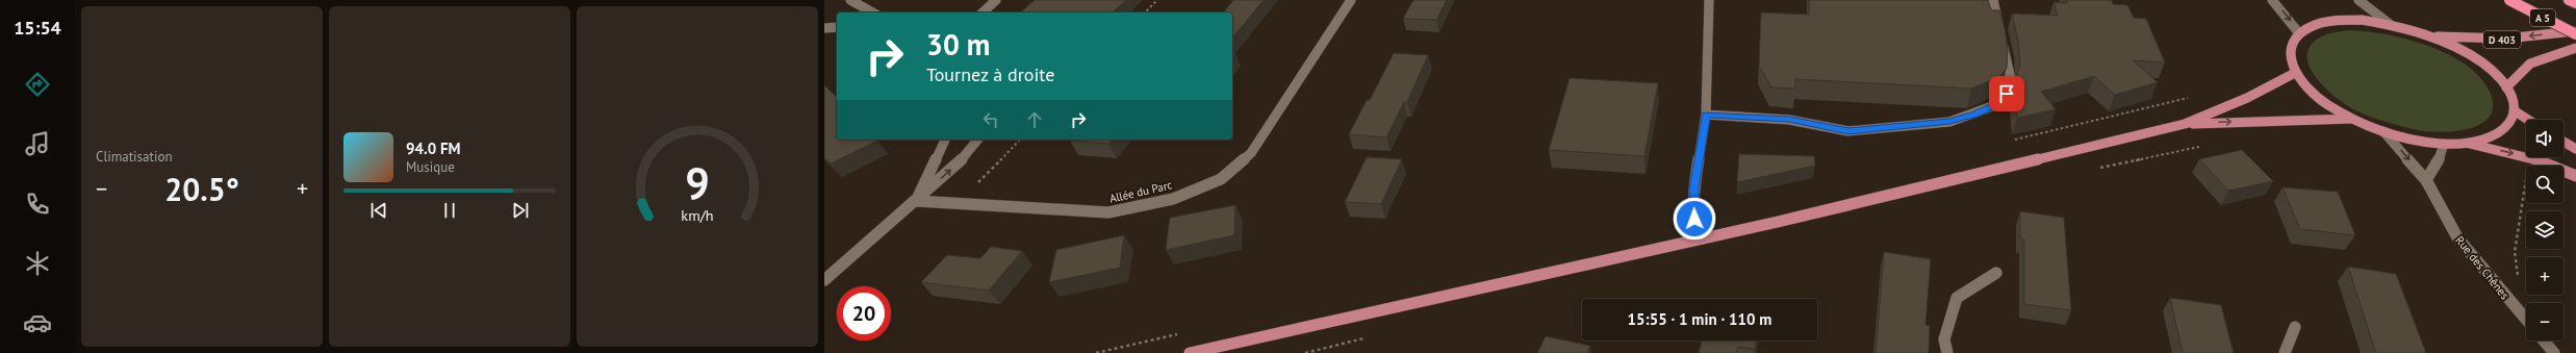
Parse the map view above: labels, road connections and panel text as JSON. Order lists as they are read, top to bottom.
{
  "streets": {
    "highway": ["A 5"],
    "main road": ["D 403"],
    "street": ["Allée du Parc", "Rue des Chênes"]
  },
  "page": {
    "tabs": "15:54",
    "tile": "Climatisation",
    "turn": ["30 m", "Tournez à droite"],
    "map_buttons": ["+", "−"],
    "song": ["94.0 FM", "Musique"],
    "heat": ["−", "20.5°", "+"],
    "limit": "20",
    "trip": "15:55 · 1 min · 110 m",
    "gauge": ["9", "km/h"]
  }
}
